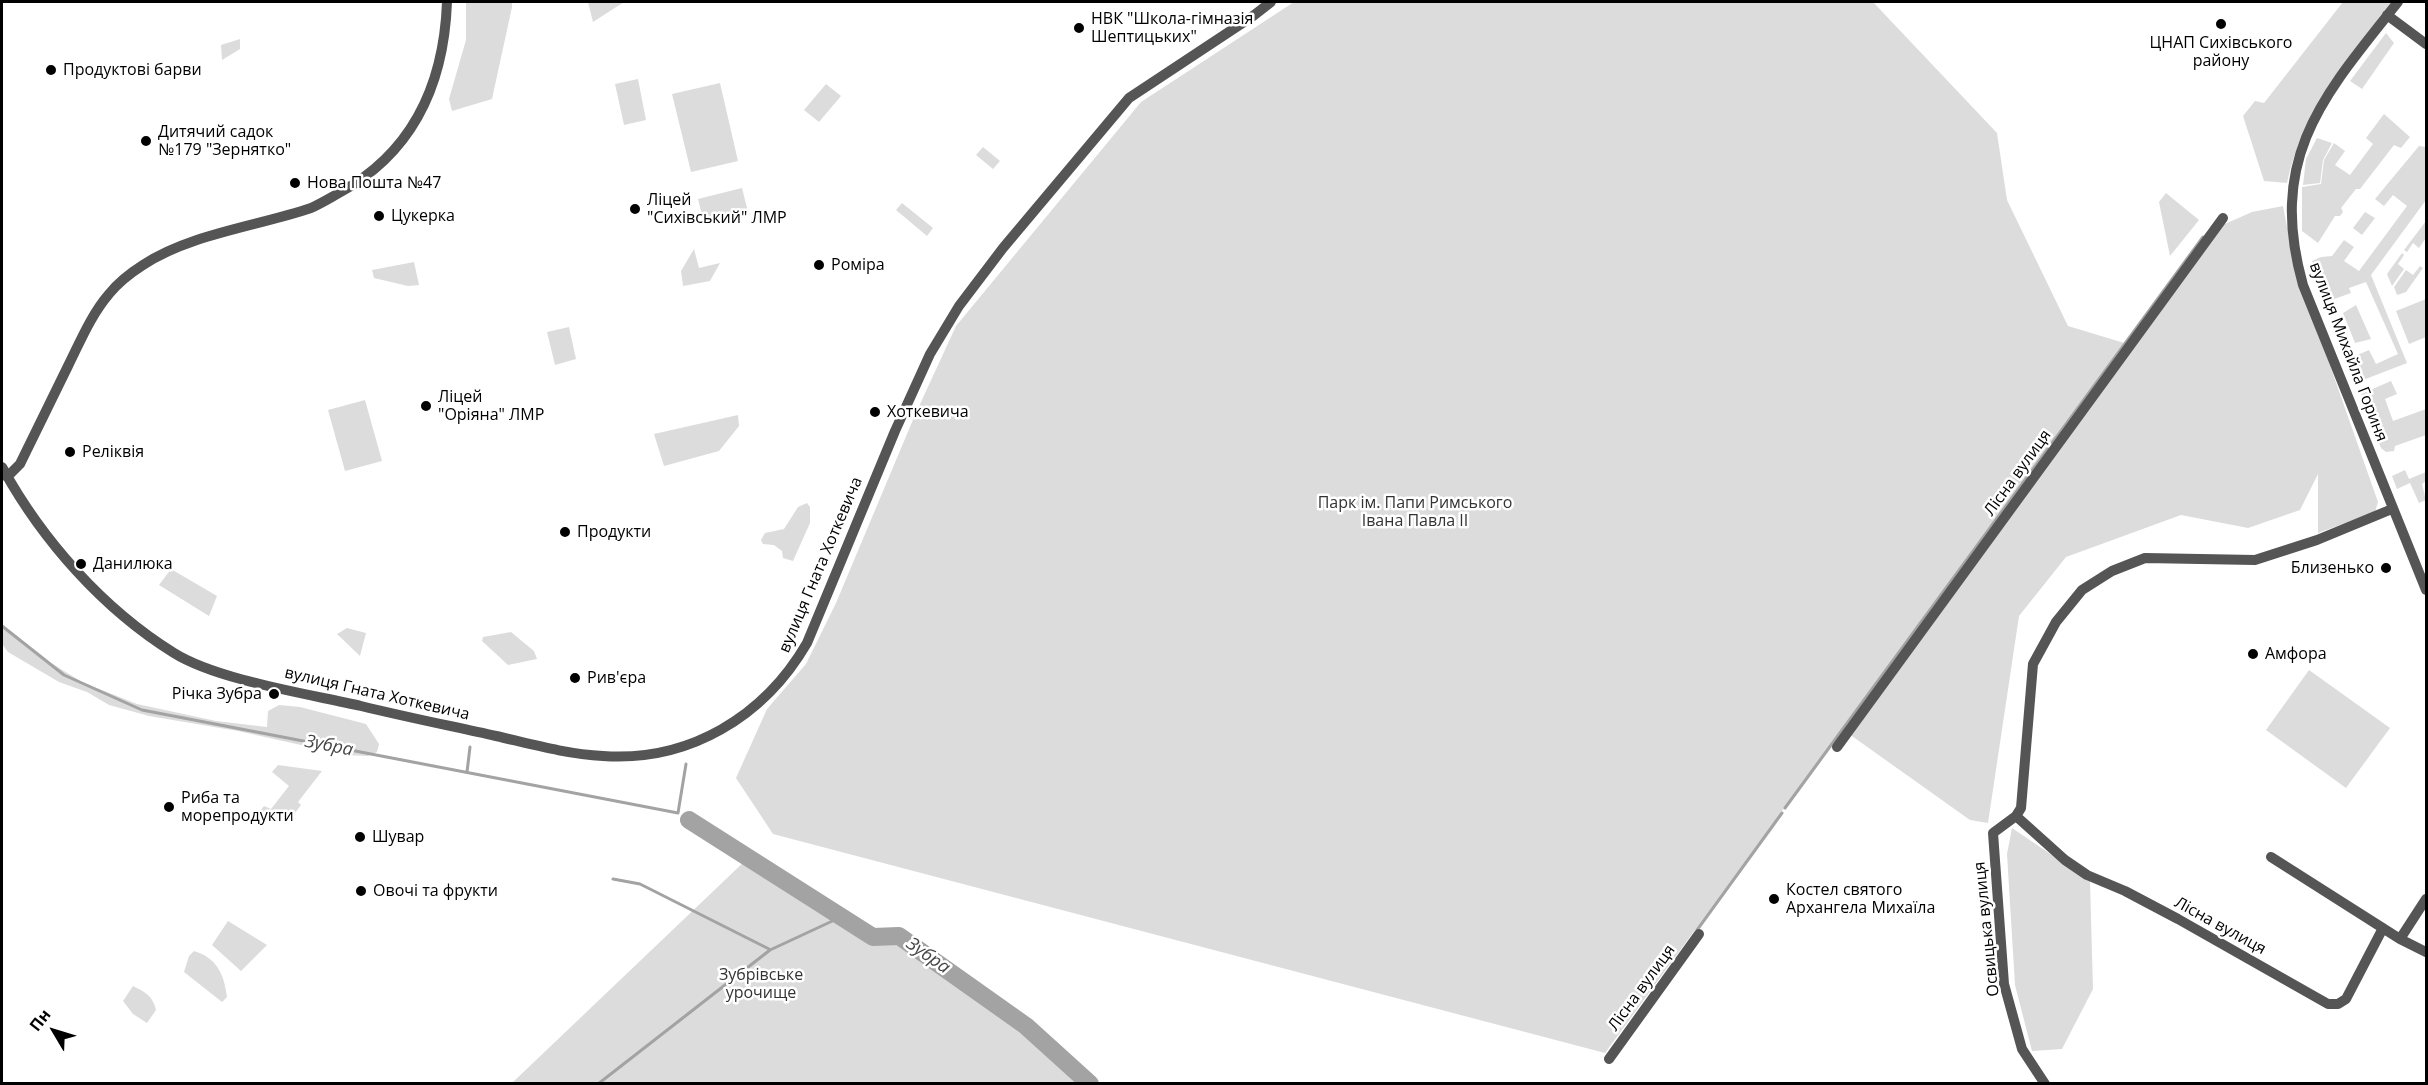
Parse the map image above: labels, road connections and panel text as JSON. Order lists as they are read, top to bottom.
{
  "streets": {
    "street": [
      "вулиця Михайла Гориня",
      "Лісна вулиця",
      "вулиця Гната Хоткевича",
      "Освицька вулиця"
    ]
  },
  "crossings": [
    ["Лісна вулиця", "Освицька вулиця"]
  ],
  "water": ["Зубра"],
  "parks": ["Парк ім. Папи Римського Івана Павла ІІ", "Зубрівське урочище"],
  "places": [
    "ЦНАП Сихівського району",
    "НВК \"Школа-гімназія Шептицьких\"",
    "Продуктові барви",
    "Дитячий садок №179 \"Зернятко\"",
    "Нова Пошта №47",
    "Ліцей \"Сихівський\" ЛМР",
    "Цукерка",
    "Роміра",
    "Ліцей \"Оріяна\" ЛМР",
    "Хоткевича",
    "Реліквія",
    "Продукти",
    "Данилюка",
    "Близенько",
    "Амфора",
    "Рив'єра",
    "Річка Зубра",
    "Риба та морепродукти",
    "Шувар",
    "Овочі та фрукти",
    "Костел святого Архангела Михаїла"
  ],
  "north": "top left"
}
